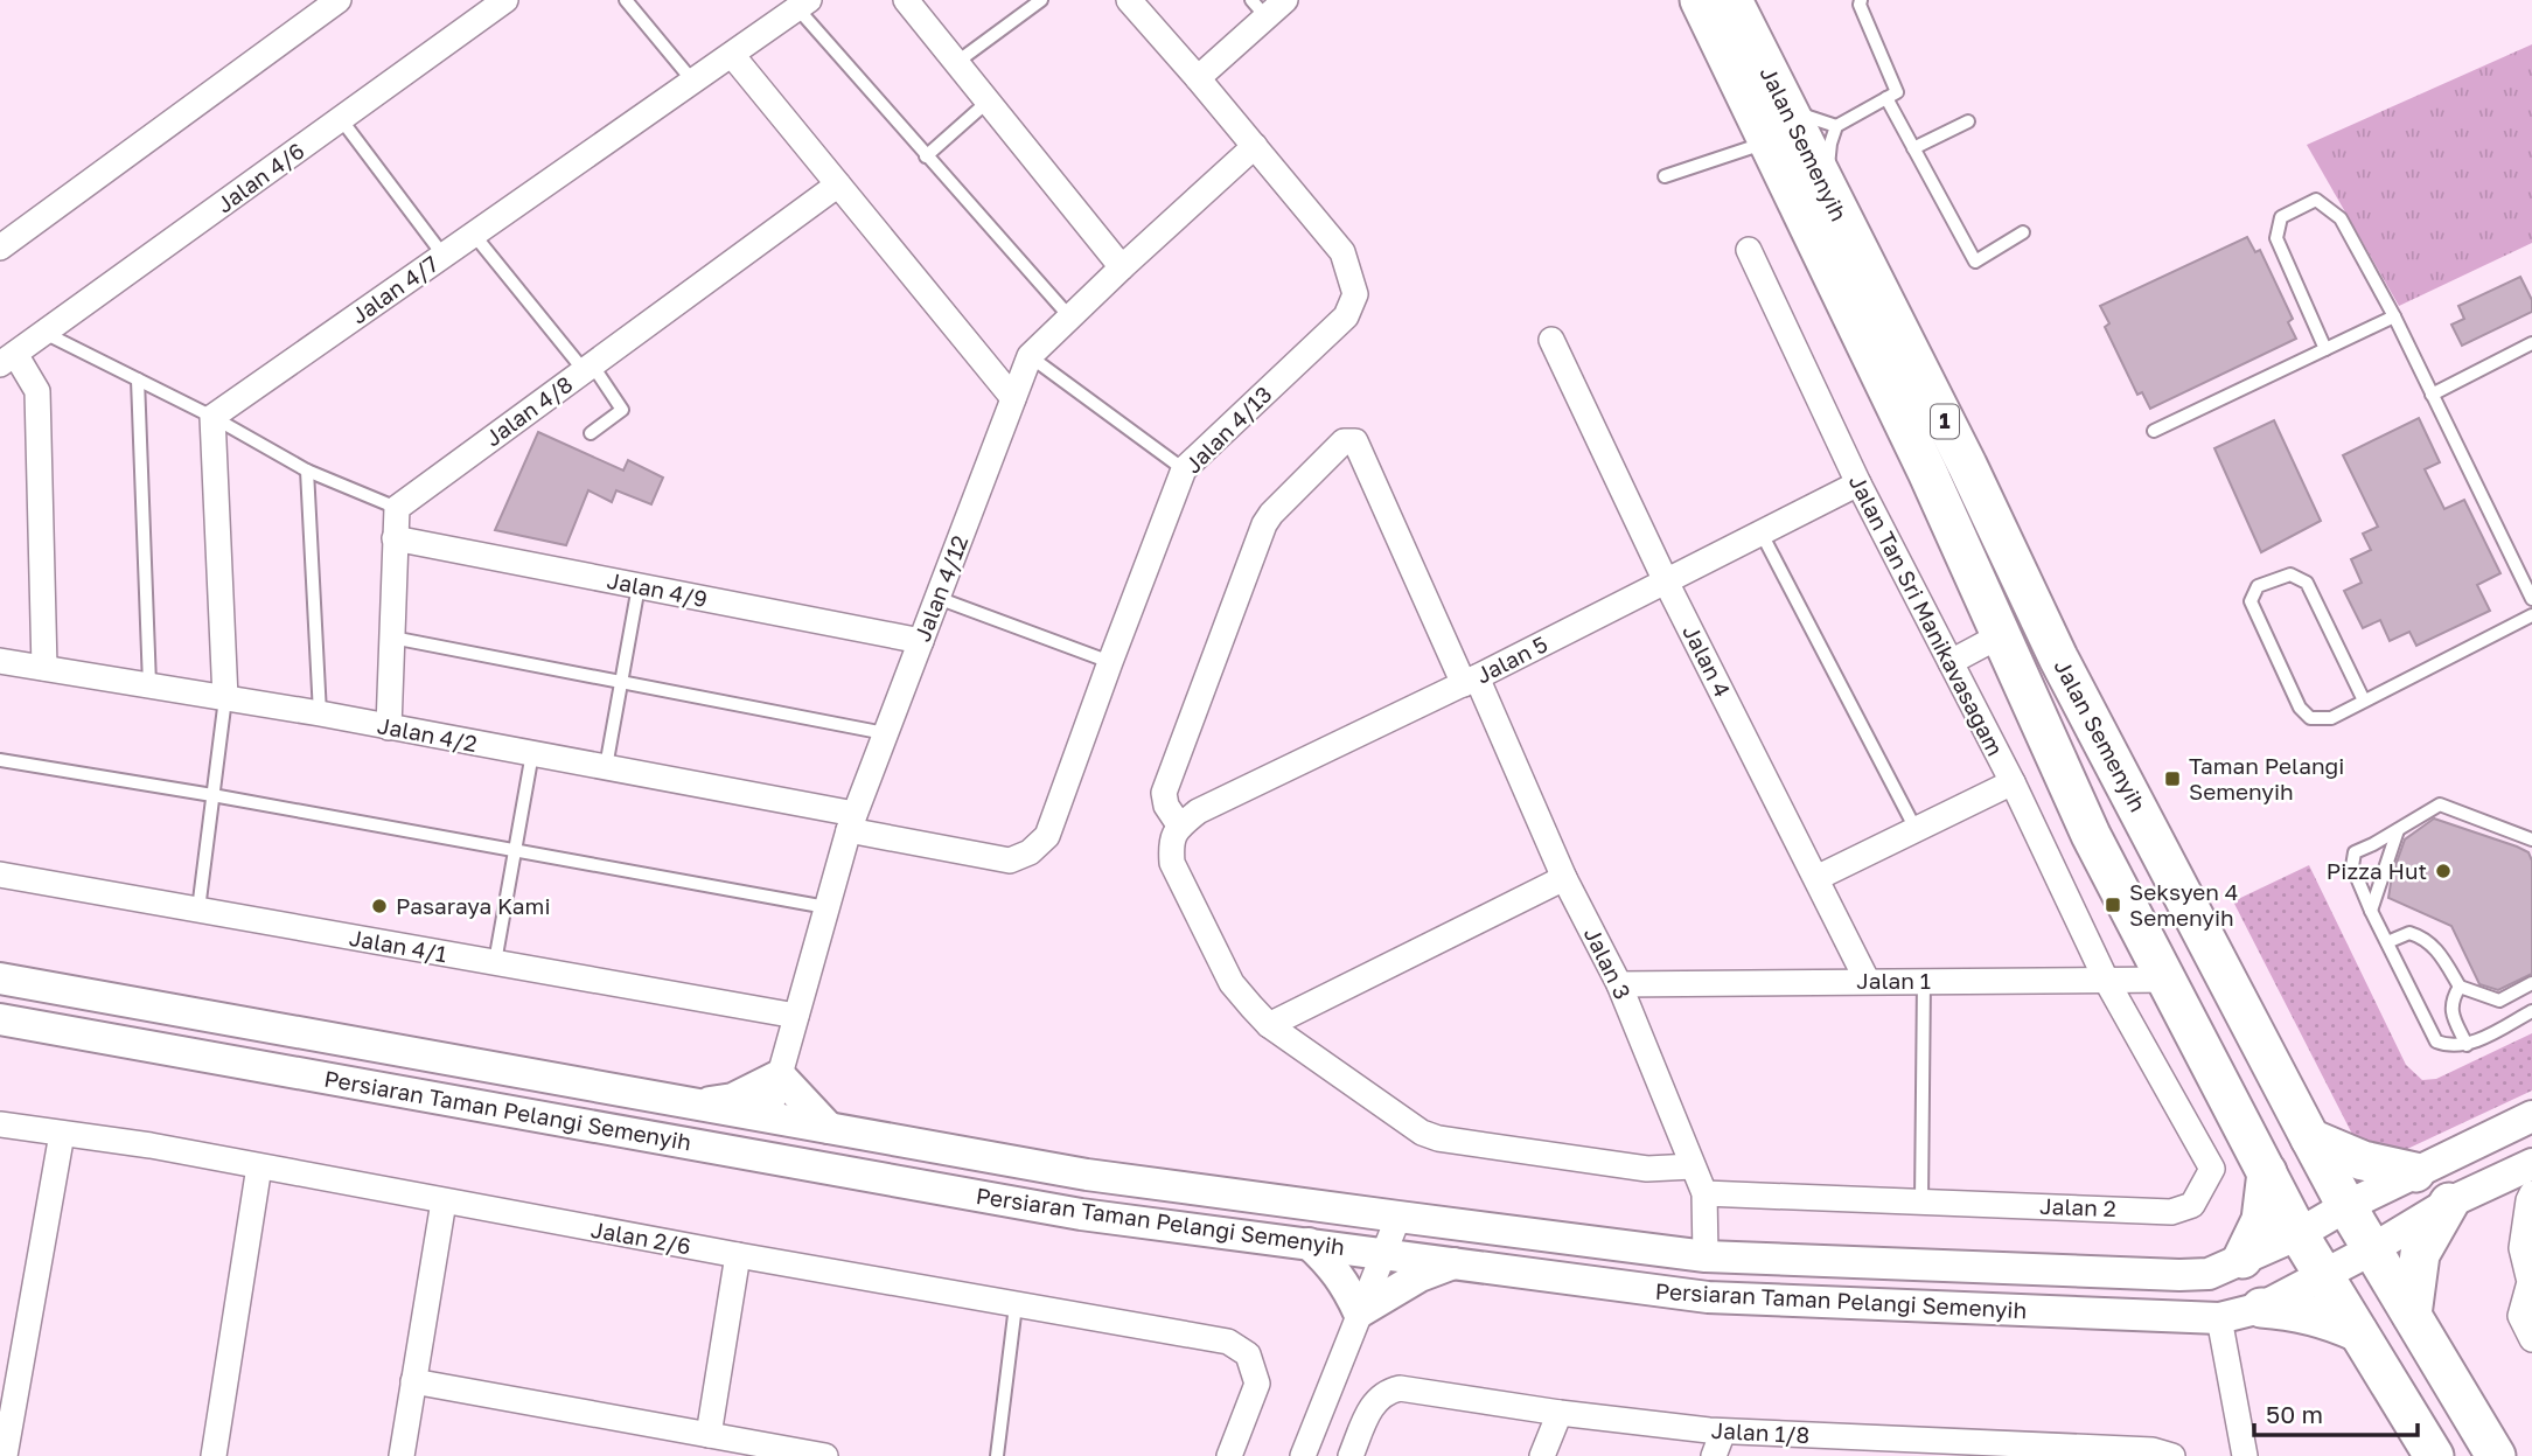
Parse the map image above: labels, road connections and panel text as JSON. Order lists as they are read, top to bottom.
{
  "streets": {
    "main road": ["Jalan Semenyih", "1"],
    "street": [
      "Jalan 4/6",
      "Jalan 4/7",
      "Jalan 4/8",
      "Jalan 4/13",
      "Jalan 4/12",
      "Jalan 4/9",
      "Jalan Tan Sri Manikavasagam",
      "Jalan 5",
      "Jalan 4",
      "Jalan 4/2",
      "Jalan 4/1",
      "Jalan 3",
      "Jalan 1",
      "Persiaran Taman Pelangi Semenyih",
      "Jalan 2",
      "Jalan 2/6",
      "Jalan 1/8"
    ]
  },
  "crossings": [
    ["Jalan Semenyih", "Jalan 1"],
    ["Jalan Semenyih", "Persiaran Taman Pelangi Semenyih"],
    ["Jalan 4/13", "Jalan 4/12"],
    ["Jalan 4/13", "Jalan 4/2"],
    ["Jalan 4/12", "Jalan 4/9"],
    ["Jalan 4/12", "Jalan 4/2"],
    ["Jalan 4/12", "Jalan 4/1"],
    ["Jalan 4/12", "Persiaran Taman Pelangi Semenyih"],
    ["Jalan Tan Sri Manikavasagam", "Jalan 5"],
    ["Jalan Tan Sri Manikavasagam", "Jalan 1"],
    ["Jalan Tan Sri Manikavasagam", "Jalan 2"],
    ["Jalan 5", "Jalan 4"],
    ["Jalan 5", "Jalan 3"],
    ["Jalan 4", "Jalan 1"],
    ["Jalan 3", "Jalan 1"],
    ["Jalan 3", "Persiaran Taman Pelangi Semenyih"],
    ["Jalan 3", "Jalan 2"],
    ["Jalan 1", "Jalan 2"]
  ],
  "places": {
    "transit": ["Taman Pelangi Semenyih", "Seksyen 4 Semenyih"],
    "other": ["Pizza Hut", "Pasaraya Kami"]
  },
  "scale_bar": "50 m"
}
